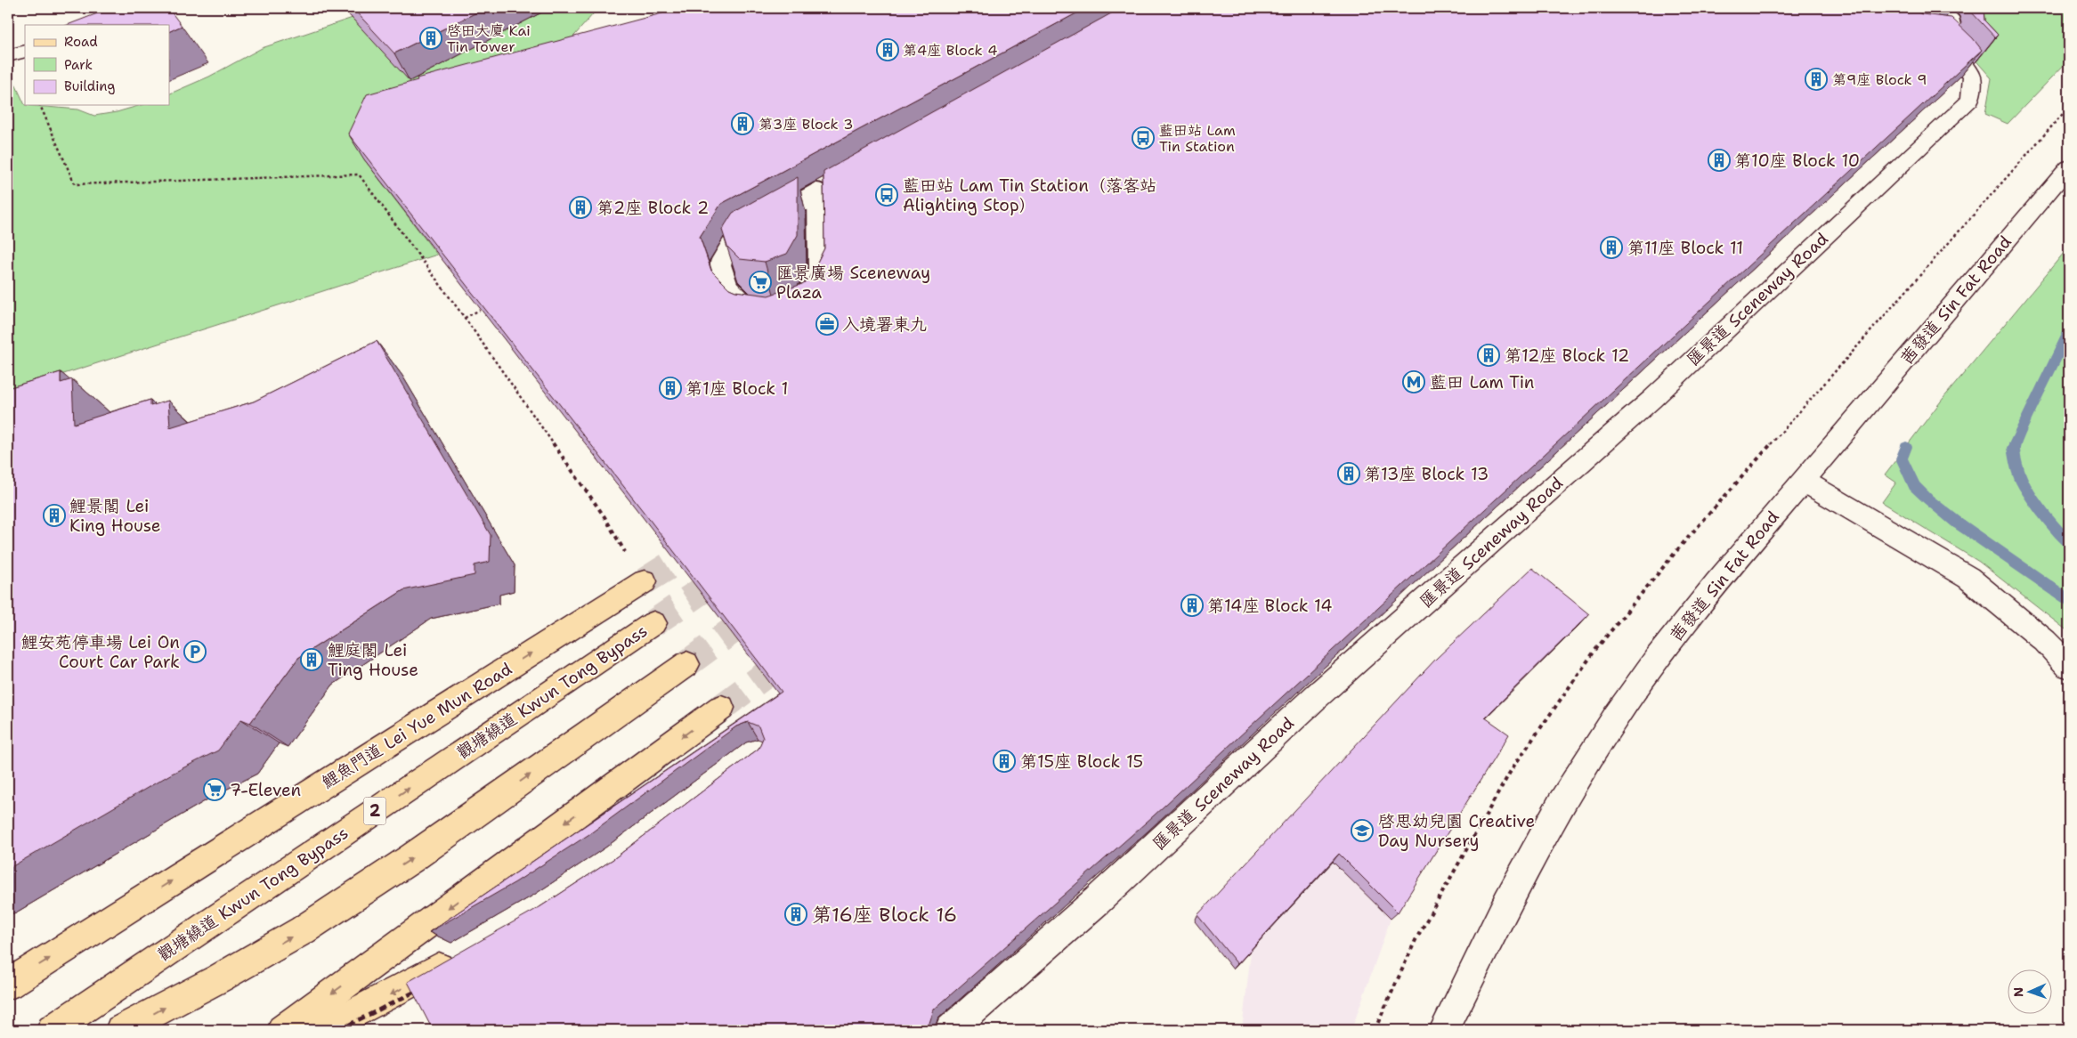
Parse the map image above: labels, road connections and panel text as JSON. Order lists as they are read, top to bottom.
{
  "streets": {
    "main road": ["觀塘繞道 Kwun Tong Bypass", "鯉魚門道 Lei Yue Mun Road", "2"],
    "street": ["匯景道 Sceneway Road", "茜發道 Sin Fat Road"]
  },
  "places": {
    "building": [
      "啓田大廈 Kai Tin Tower",
      "第4座 Block 4",
      "第9座 Block 9",
      "第3座 Block 3",
      "第10座 Block 10",
      "第2座 Block 2",
      "第11座 Block 11",
      "第12座 Block 12",
      "第1座 Block 1",
      "第13座 Block 13",
      "鯉景閣 Lei King House",
      "第14座 Block 14",
      "鯉庭閣 Lei Ting House",
      "第15座 Block 15",
      "第16座 Block 16"
    ],
    "bus stop": ["藍田站 Lam Tin Station", "藍田站 Lam Tin Station（落客站 Alighting Stop）"],
    "supermarket": ["匯景廣場 Sceneway Plaza", "7-Eleven"],
    "office": ["入境署東九"],
    "metro station": ["藍田 Lam Tin"],
    "parking": ["鯉安苑停車場 Lei On Court Car Park"],
    "school or university": ["啓思幼兒園 Creative Day Nursery"]
  },
  "legend": ["Road", "Park", "Building"],
  "north": "left"
}
